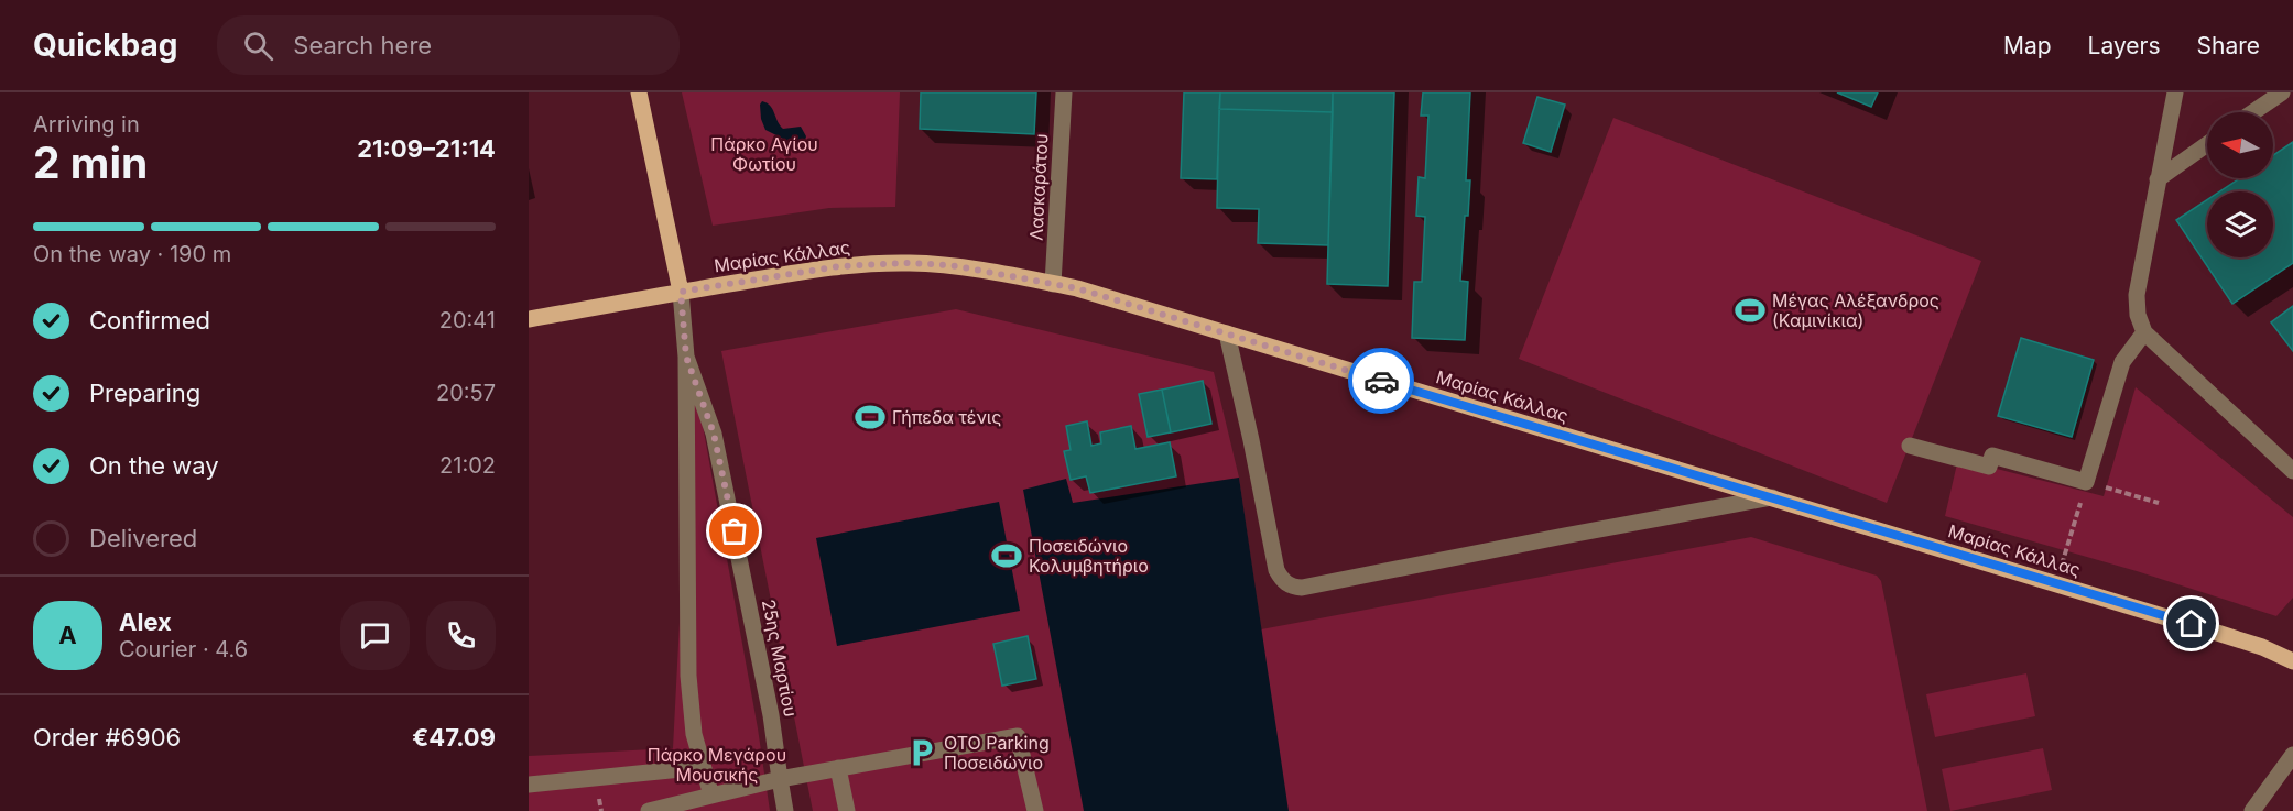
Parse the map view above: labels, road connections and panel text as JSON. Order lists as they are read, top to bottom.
{
  "streets": {
    "main road": ["Μαρίας Κάλλας", "25ης Μαρτίου"],
    "street": ["Λασκαράτου"]
  },
  "crossings": [
    ["Λασκαράτου", "Μαρίας Κάλλας"],
    ["Μαρίας Κάλλας", "25ης Μαρτίου"]
  ],
  "parks": ["Πάρκο Αγίου Φωτίου", "Πάρκο Μεγάρου Μουσικής"],
  "places": {
    "sports": ["Μέγας Αλέξανδρος (Καμινίκια)", "Γήπεδα τένις", "Ποσειδώνιο Κολυμβητήριο"],
    "parking": ["ΟΤΟ Parking Ποσειδώνιο"]
  },
  "north": "left",
  "page": {
    "header": "Quickbag",
    "search": "Search here",
    "nav": ["Map", "Layers", "Share"],
    "heading": ["2 min", "Arriving in", "21:09–21:14"],
    "panel": [
      "Alex",
      "Courier · 4.6",
      "Order #6906",
      "€47.09"
    ],
    "bar": "On the way · 190 m",
    "list": [
      ["Confirmed", "20:41"],
      ["Preparing", "20:57"],
      ["On the way", "21:02"],
      "Delivered"
    ],
    "round": "A"
  }
}
